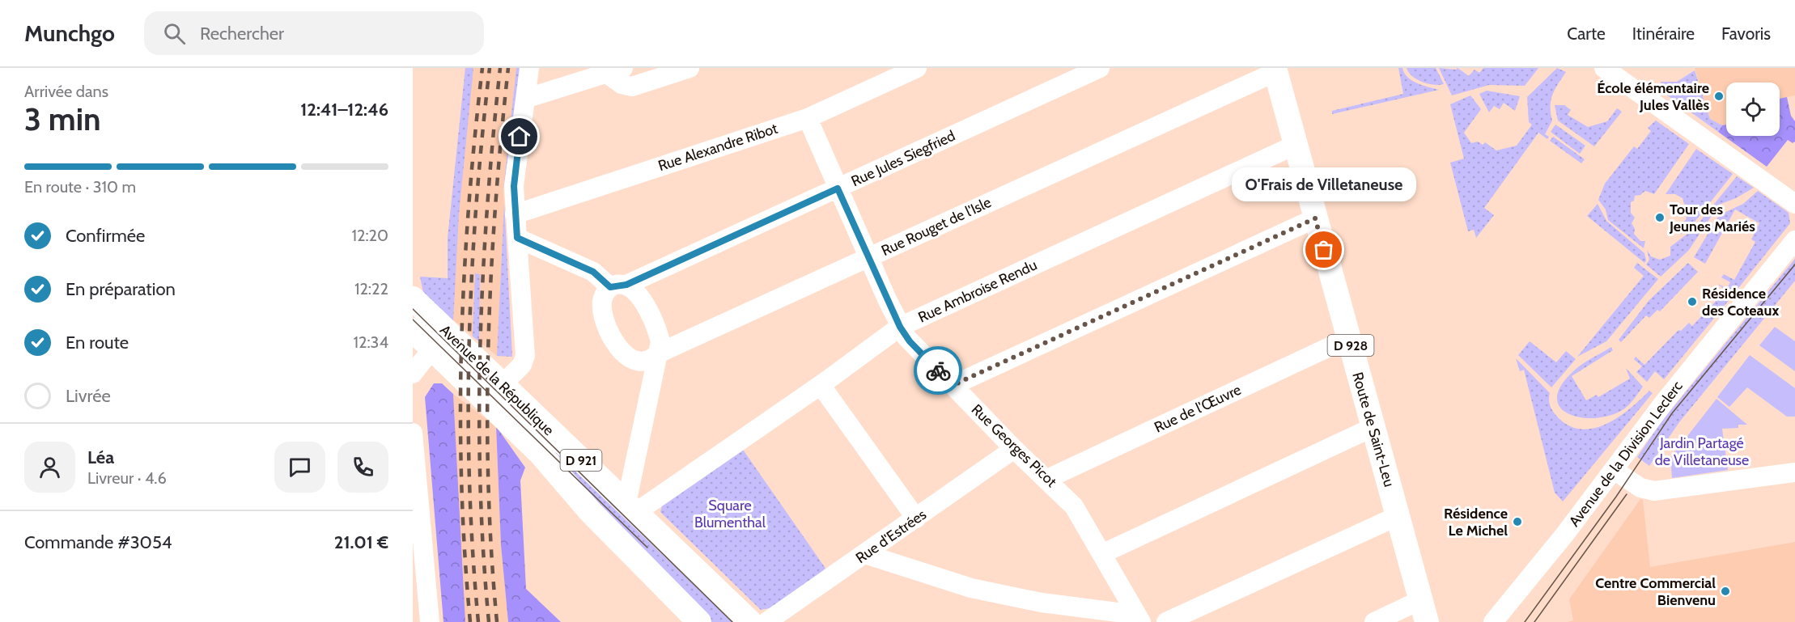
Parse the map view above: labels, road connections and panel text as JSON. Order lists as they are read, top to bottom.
{
  "streets": {
    "main road": [
      "D 928",
      "Avenue de la République",
      "Route de Saint-Leu",
      "D 921"
    ],
    "street": [
      "Rue Alexandre Ribot",
      "Rue Jules Siegfried",
      "Rue Rouget de l'Isle",
      "Rue Ambroise Rendu",
      "Rue de l'Œuvre",
      "Rue Georges Picot",
      "Avenue de la Division Leclerc",
      "Rue d'Estrées"
    ]
  },
  "crossings": [
    ["Rue Alexandre Ribot", "Rue Georges Picot"],
    ["Rue Jules Siegfried", "Rue Rouget de l'Isle"],
    ["Rue Jules Siegfried", "Rue Georges Picot"],
    ["Rue Rouget de l'Isle", "Route de Saint-Leu"],
    ["Rue Rouget de l'Isle", "Rue Georges Picot"],
    ["Rue Ambroise Rendu", "Avenue de la République"],
    ["Rue Ambroise Rendu", "Route de Saint-Leu"],
    ["Rue Ambroise Rendu", "Rue Georges Picot"],
    ["Rue de l'Œuvre", "Route de Saint-Leu"],
    ["Rue de l'Œuvre", "Rue Georges Picot"],
    ["Rue Georges Picot", "Rue d'Estrées"]
  ],
  "parks": ["Jardin Partagé de Villetaneuse", "Square Blumenthal"],
  "places": [
    "École élémentaire Jules Vallès",
    "Tour des Jeunes Mariés",
    "O'Frais de Villetaneuse",
    "Résidence des Coteaux",
    "Résidence Le Michel",
    "Centre Commercial Bienvenu"
  ],
  "page": {
    "header": "Munchgo",
    "search": "Rechercher",
    "nav": ["Carte", "Itinéraire", "Favoris"],
    "heading": ["3 min", "Arrivée dans", "12:41–12:46"],
    "panel": [
      "Léa",
      "Livreur · 4.6",
      "Commande #3054",
      "21.01 €"
    ],
    "bar": "En route · 310 m",
    "bubble": "O'Frais de Villetaneuse",
    "list": [
      ["Confirmée", "12:20"],
      ["En préparation", "12:22"],
      ["En route", "12:34"],
      "Livrée"
    ]
  }
}
